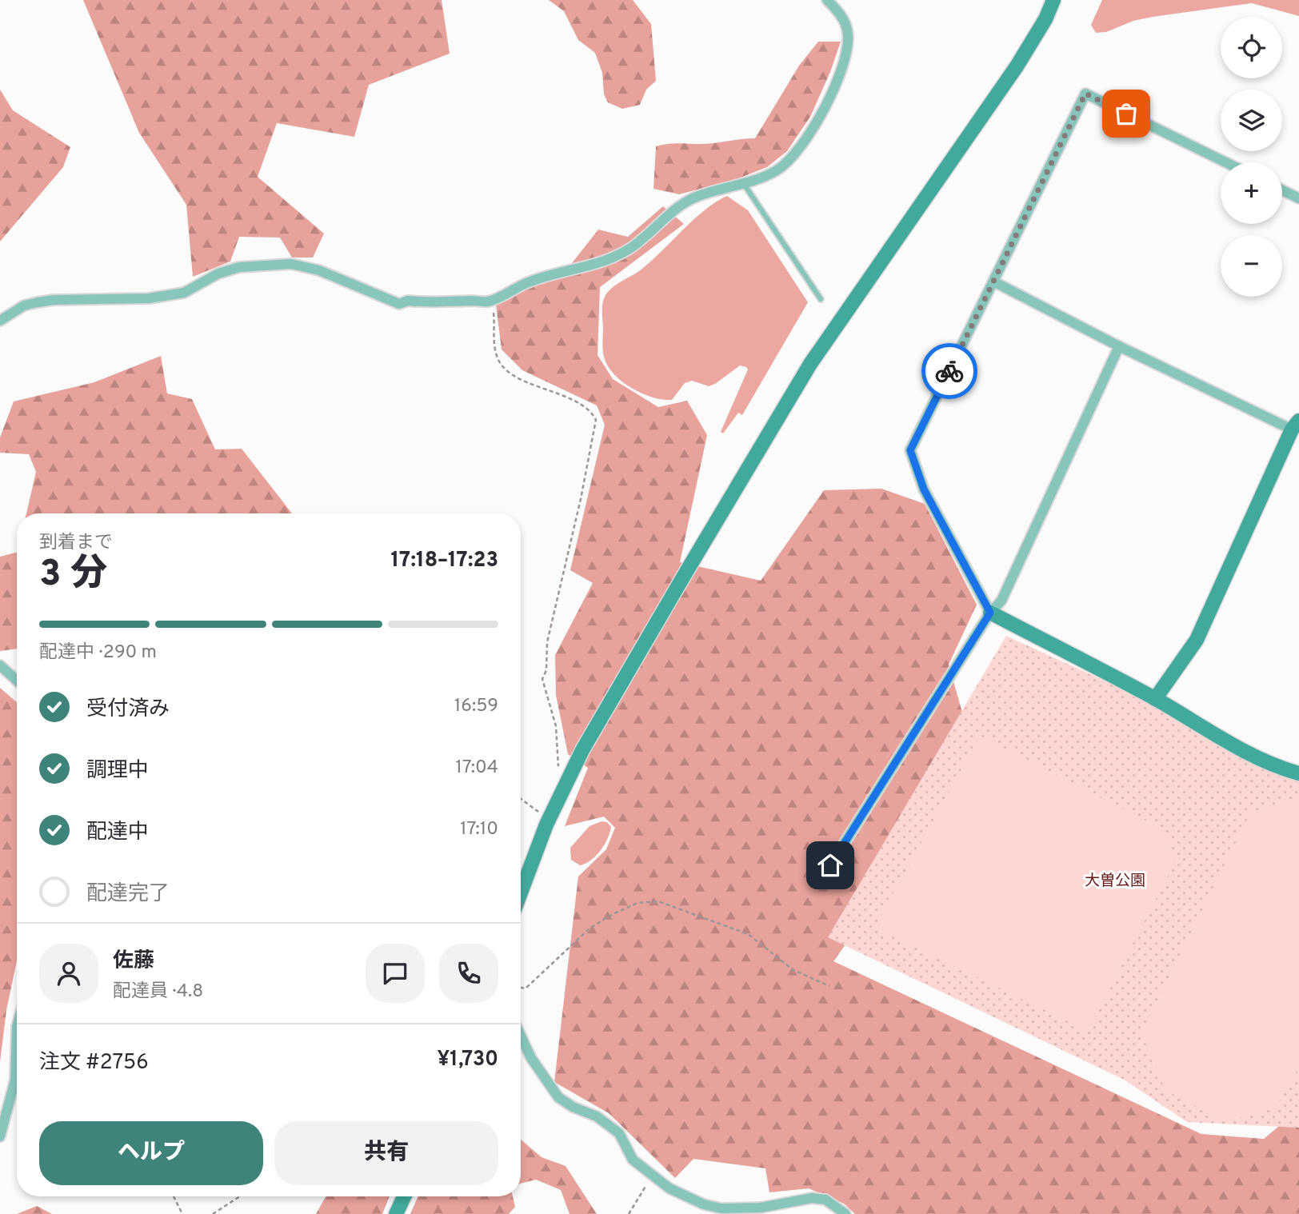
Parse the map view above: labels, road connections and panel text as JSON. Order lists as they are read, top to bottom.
{
  "parks": ["大曽公園"],
  "page": {
    "map_buttons": ["+", "−"],
    "heading": ["3 分", "到着まで", "17:18–17:23"],
    "panel": [
      "佐藤",
      "配達員 · 4.8",
      "注文 #2756",
      "¥1,730"
    ],
    "bar": "配達中 · 290 m",
    "list": [
      ["受付済み", "16:59"],
      ["調理中", "17:04"],
      ["配達中", "17:10"],
      "配達完了"
    ],
    "buttons": ["ヘルプ", "共有"]
  }
}
